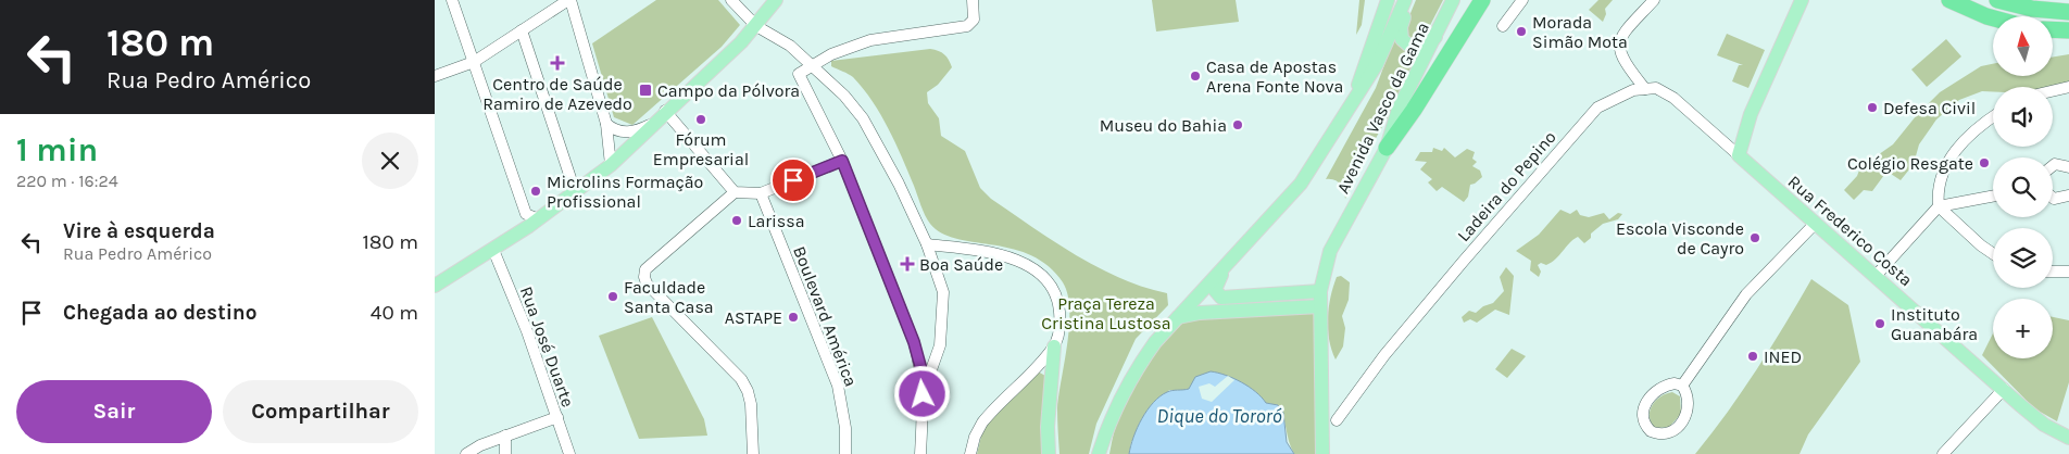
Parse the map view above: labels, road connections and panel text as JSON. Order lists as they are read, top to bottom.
{
  "streets": {
    "main road": ["Avenida Vasco da Gama", "Rua Frederico Costa"],
    "street": ["Ladeira do Pepino", "Boulevard América", "Rua José Duarte"]
  },
  "water": ["Dique do Tororó"],
  "parks": ["Praça Tereza Cristina Lustosa"],
  "places": {
    "other": [
      "Morada Simão Mota",
      "Casa de Apostas Arena Fonte Nova",
      "Defesa Civil",
      "Fórum Empresarial",
      "Museu do Bahia",
      "Colégio Resgate",
      "Microlins Formação Profissional",
      "Larissa",
      "Escola Visconde de Cayro",
      "Faculdade Santa Casa",
      "ASTAPE",
      "Instituto Guanabára",
      "INED"
    ],
    "health": ["Centro de Saúde Ramiro de Azevedo", "Boa Saúde"],
    "transit": ["Campo da Pólvora"]
  },
  "north": "top",
  "page": {
    "turn": ["180 m", "Rua Pedro Américo"],
    "map_buttons": "+",
    "heading": ["1 min", "220 m · 16:24"],
    "list": [
      {
        "name": "Vire à esquerda",
        "note": "Rua Pedro Américo",
        "value": "180 m"
      },
      {
        "name": "Chegada ao destino",
        "value": "40 m"
      }
    ],
    "buttons": ["Sair", "Compartilhar"]
  }
}
